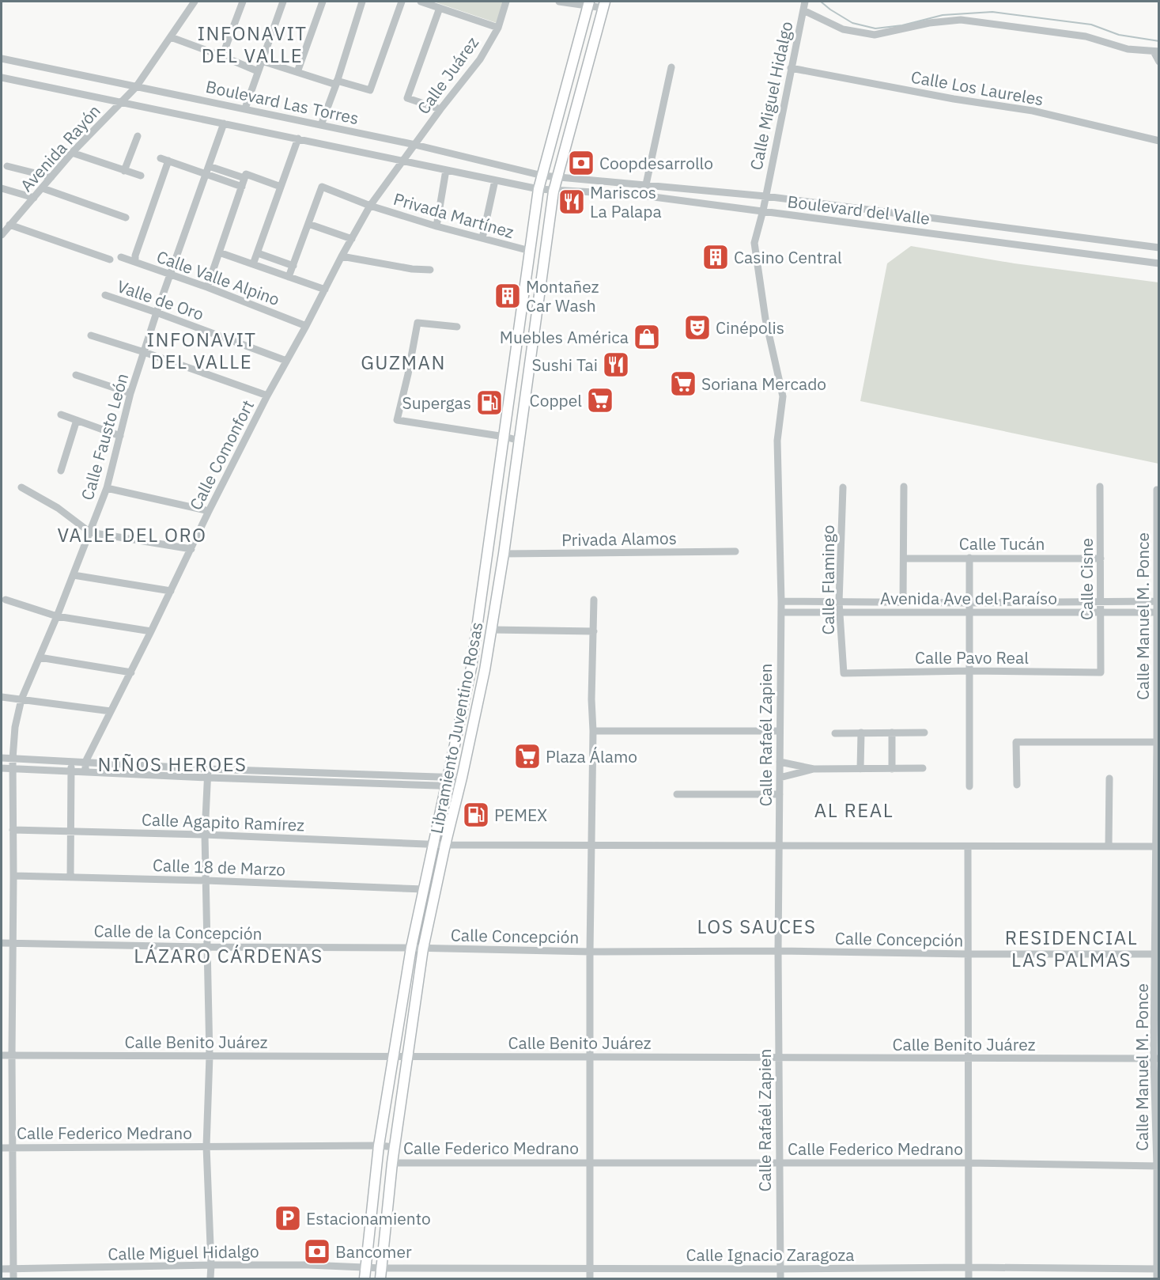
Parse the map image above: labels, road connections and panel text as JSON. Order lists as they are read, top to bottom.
{
  "streets": {
    "main road": ["Libramiento Juventino Rosas"],
    "street": [
      "Calle Juárez",
      "Calle Los Laureles",
      "Calle Miguel Hidalgo",
      "Boulevard Las Torres",
      "Avenida Rayón",
      "Boulevard del Valle",
      "Privada Martínez",
      "Calle Valle Alpino",
      "Valle de Oro",
      "Calle Fausto León",
      "Calle Comonfort",
      "Privada Alamos",
      "Calle Tucán",
      "Calle Cisne",
      "Calle Flamingo",
      "Avenida Ave del Paraíso",
      "Calle Manuel M. Ponce",
      "Calle Pavo Real",
      "Calle Rafaél Zapien",
      "Calle Agapito Ramírez",
      "Calle 18 de Marzo",
      "Calle de la Concepción",
      "Calle Concepción",
      "Calle Benito Juárez",
      "Calle Federico Medrano",
      "Calle Ignacio Zaragoza"
    ]
  },
  "crossings": [
    ["Calle Juárez", "Boulevard Las Torres"],
    ["Calle Juárez", "Calle Comonfort"],
    ["Calle Los Laureles", "Calle Miguel Hidalgo"],
    ["Calle Miguel Hidalgo", "Boulevard del Valle"],
    ["Calle Miguel Hidalgo", "Calle Fausto León"],
    ["Calle Miguel Hidalgo", "Libramiento Juventino Rosas"],
    ["Calle Miguel Hidalgo", "Calle Rafaél Zapien"],
    ["Calle Miguel Hidalgo", "Calle Ignacio Zaragoza"],
    ["Boulevard Las Torres", "Avenida Rayón"],
    ["Boulevard Las Torres", "Boulevard del Valle"],
    ["Boulevard Las Torres", "Calle Fausto León"],
    ["Boulevard Las Torres", "Calle Comonfort"],
    ["Boulevard Las Torres", "Libramiento Juventino Rosas"],
    ["Boulevard del Valle", "Libramiento Juventino Rosas"],
    ["Boulevard del Valle", "Calle Rafaél Zapien"],
    ["Privada Martínez", "Calle Comonfort"],
    ["Privada Martínez", "Libramiento Juventino Rosas"],
    ["Calle Valle Alpino", "Calle Fausto León"],
    ["Calle Valle Alpino", "Calle Comonfort"],
    ["Valle de Oro", "Calle Fausto León"],
    ["Valle de Oro", "Calle Comonfort"],
    ["Calle Fausto León", "Calle Agapito Ramírez"],
    ["Calle Fausto León", "Calle 18 de Marzo"],
    ["Calle Fausto León", "Calle de la Concepción"],
    ["Calle Fausto León", "Calle Benito Juárez"],
    ["Calle Fausto León", "Calle Federico Medrano"],
    ["Privada Alamos", "Libramiento Juventino Rosas"],
    ["Calle Tucán", "Calle Cisne"],
    ["Calle Cisne", "Avenida Ave del Paraíso"],
    ["Calle Cisne", "Calle Pavo Real"],
    ["Calle Flamingo", "Avenida Ave del Paraíso"],
    ["Calle Flamingo", "Calle Pavo Real"],
    ["Avenida Ave del Paraíso", "Calle Manuel M. Ponce"],
    ["Avenida Ave del Paraíso", "Calle Rafaél Zapien"],
    ["Calle Manuel M. Ponce", "Calle Agapito Ramírez"],
    ["Calle Manuel M. Ponce", "Calle Concepción"],
    ["Calle Manuel M. Ponce", "Calle Benito Juárez"],
    ["Calle Manuel M. Ponce", "Calle Federico Medrano"],
    ["Calle Manuel M. Ponce", "Calle Ignacio Zaragoza"],
    ["Libramiento Juventino Rosas", "Calle Agapito Ramírez"],
    ["Libramiento Juventino Rosas", "Calle 18 de Marzo"],
    ["Libramiento Juventino Rosas", "Calle de la Concepción"],
    ["Libramiento Juventino Rosas", "Calle Concepción"],
    ["Libramiento Juventino Rosas", "Calle Benito Juárez"],
    ["Libramiento Juventino Rosas", "Calle Federico Medrano"],
    ["Libramiento Juventino Rosas", "Calle Ignacio Zaragoza"],
    ["Calle Rafaél Zapien", "Calle Agapito Ramírez"],
    ["Calle Rafaél Zapien", "Calle Concepción"],
    ["Calle Rafaél Zapien", "Calle Benito Juárez"],
    ["Calle Rafaél Zapien", "Calle Federico Medrano"],
    ["Calle Rafaél Zapien", "Calle Ignacio Zaragoza"],
    ["Calle de la Concepción", "Calle Concepción"]
  ],
  "districts": [
    "INFONAVIT DEL VALLE",
    "INFONAVIT DEL VALLE",
    "GUZMAN",
    "VALLE DEL ORO",
    "NIÑOS HEROES",
    "AL REAL",
    "LOS SAUCES",
    "RESIDENCIAL LAS PALMAS",
    "LÁZARO CÁRDENAS"
  ],
  "places": {
    "bank": ["Coopdesarrollo", "Bancomer"],
    "restaurant": ["Mariscos La Palapa", "Sushi Tai"],
    "building": ["Casino Central", "Montañez Car Wash"],
    "theatre": ["Cinépolis"],
    "shop": ["Muebles América"],
    "supermarket": ["Soriana Mercado", "Coppel", "Plaza Álamo"],
    "fuel station": ["Supergas", "PEMEX"],
    "parking": ["Estacionamiento"]
  }
}
